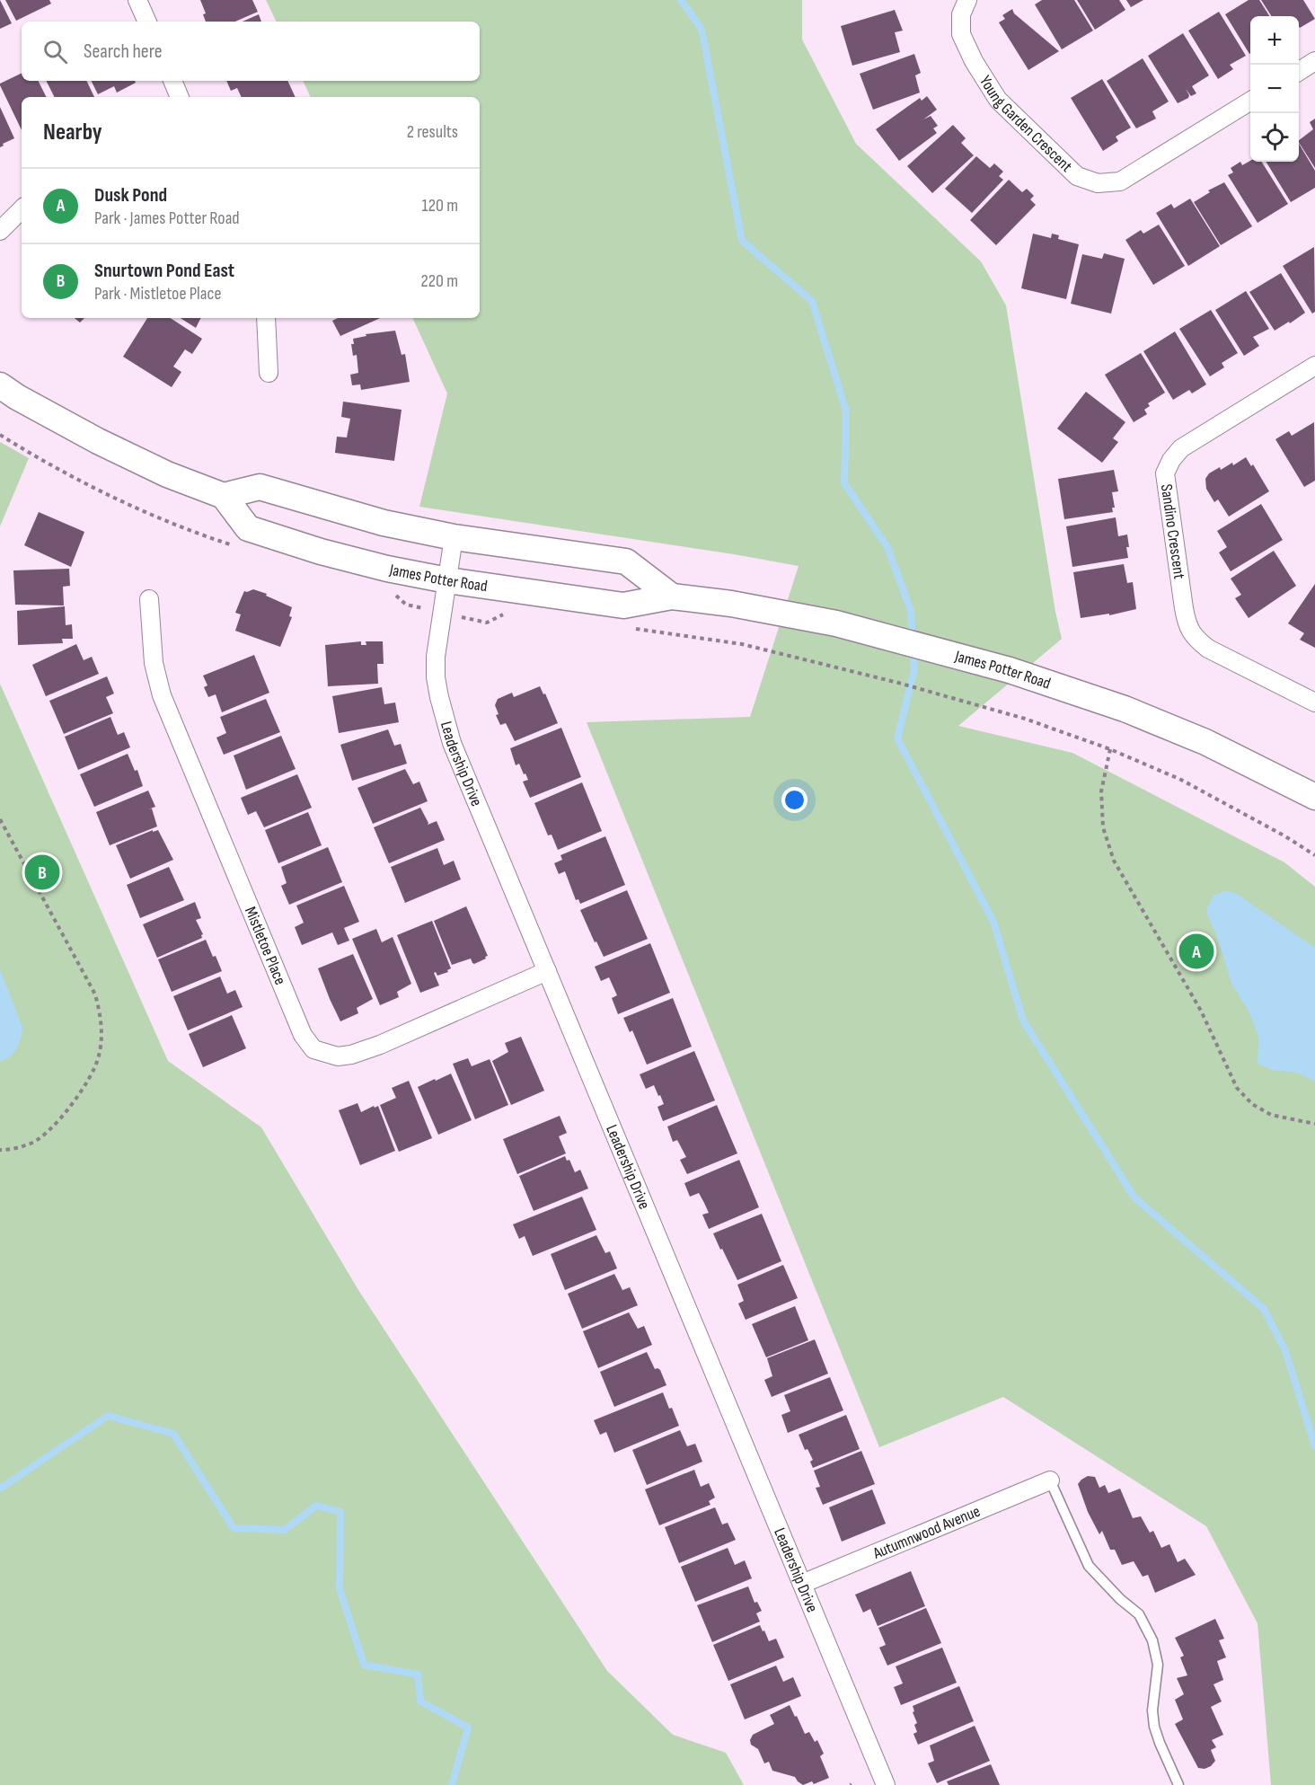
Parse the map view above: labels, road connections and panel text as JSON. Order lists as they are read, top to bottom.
{
  "streets": {
    "main road": ["James Potter Road"],
    "street": [
      "Young Garden Crescent",
      "Sandino Crescent",
      "Leadership Drive",
      "Mistletoe Place",
      "Autumnwood Avenue"
    ]
  },
  "crossings": [
    ["James Potter Road", "Leadership Drive"],
    ["Leadership Drive", "Mistletoe Place"],
    ["Leadership Drive", "Autumnwood Avenue"]
  ],
  "page": {
    "map_buttons": ["+", "−"],
    "search": "Search here",
    "heading": ["Nearby", "2 results"],
    "list": [
      {
        "mark": "A",
        "name": "Dusk Pond",
        "note": "Park · James Potter Road",
        "value": "120 m"
      },
      {
        "mark": "B",
        "name": "Snurtown Pond East",
        "note": "Park · Mistletoe Place",
        "value": "220 m"
      }
    ],
    "pins": ["B", "A"]
  }
}
